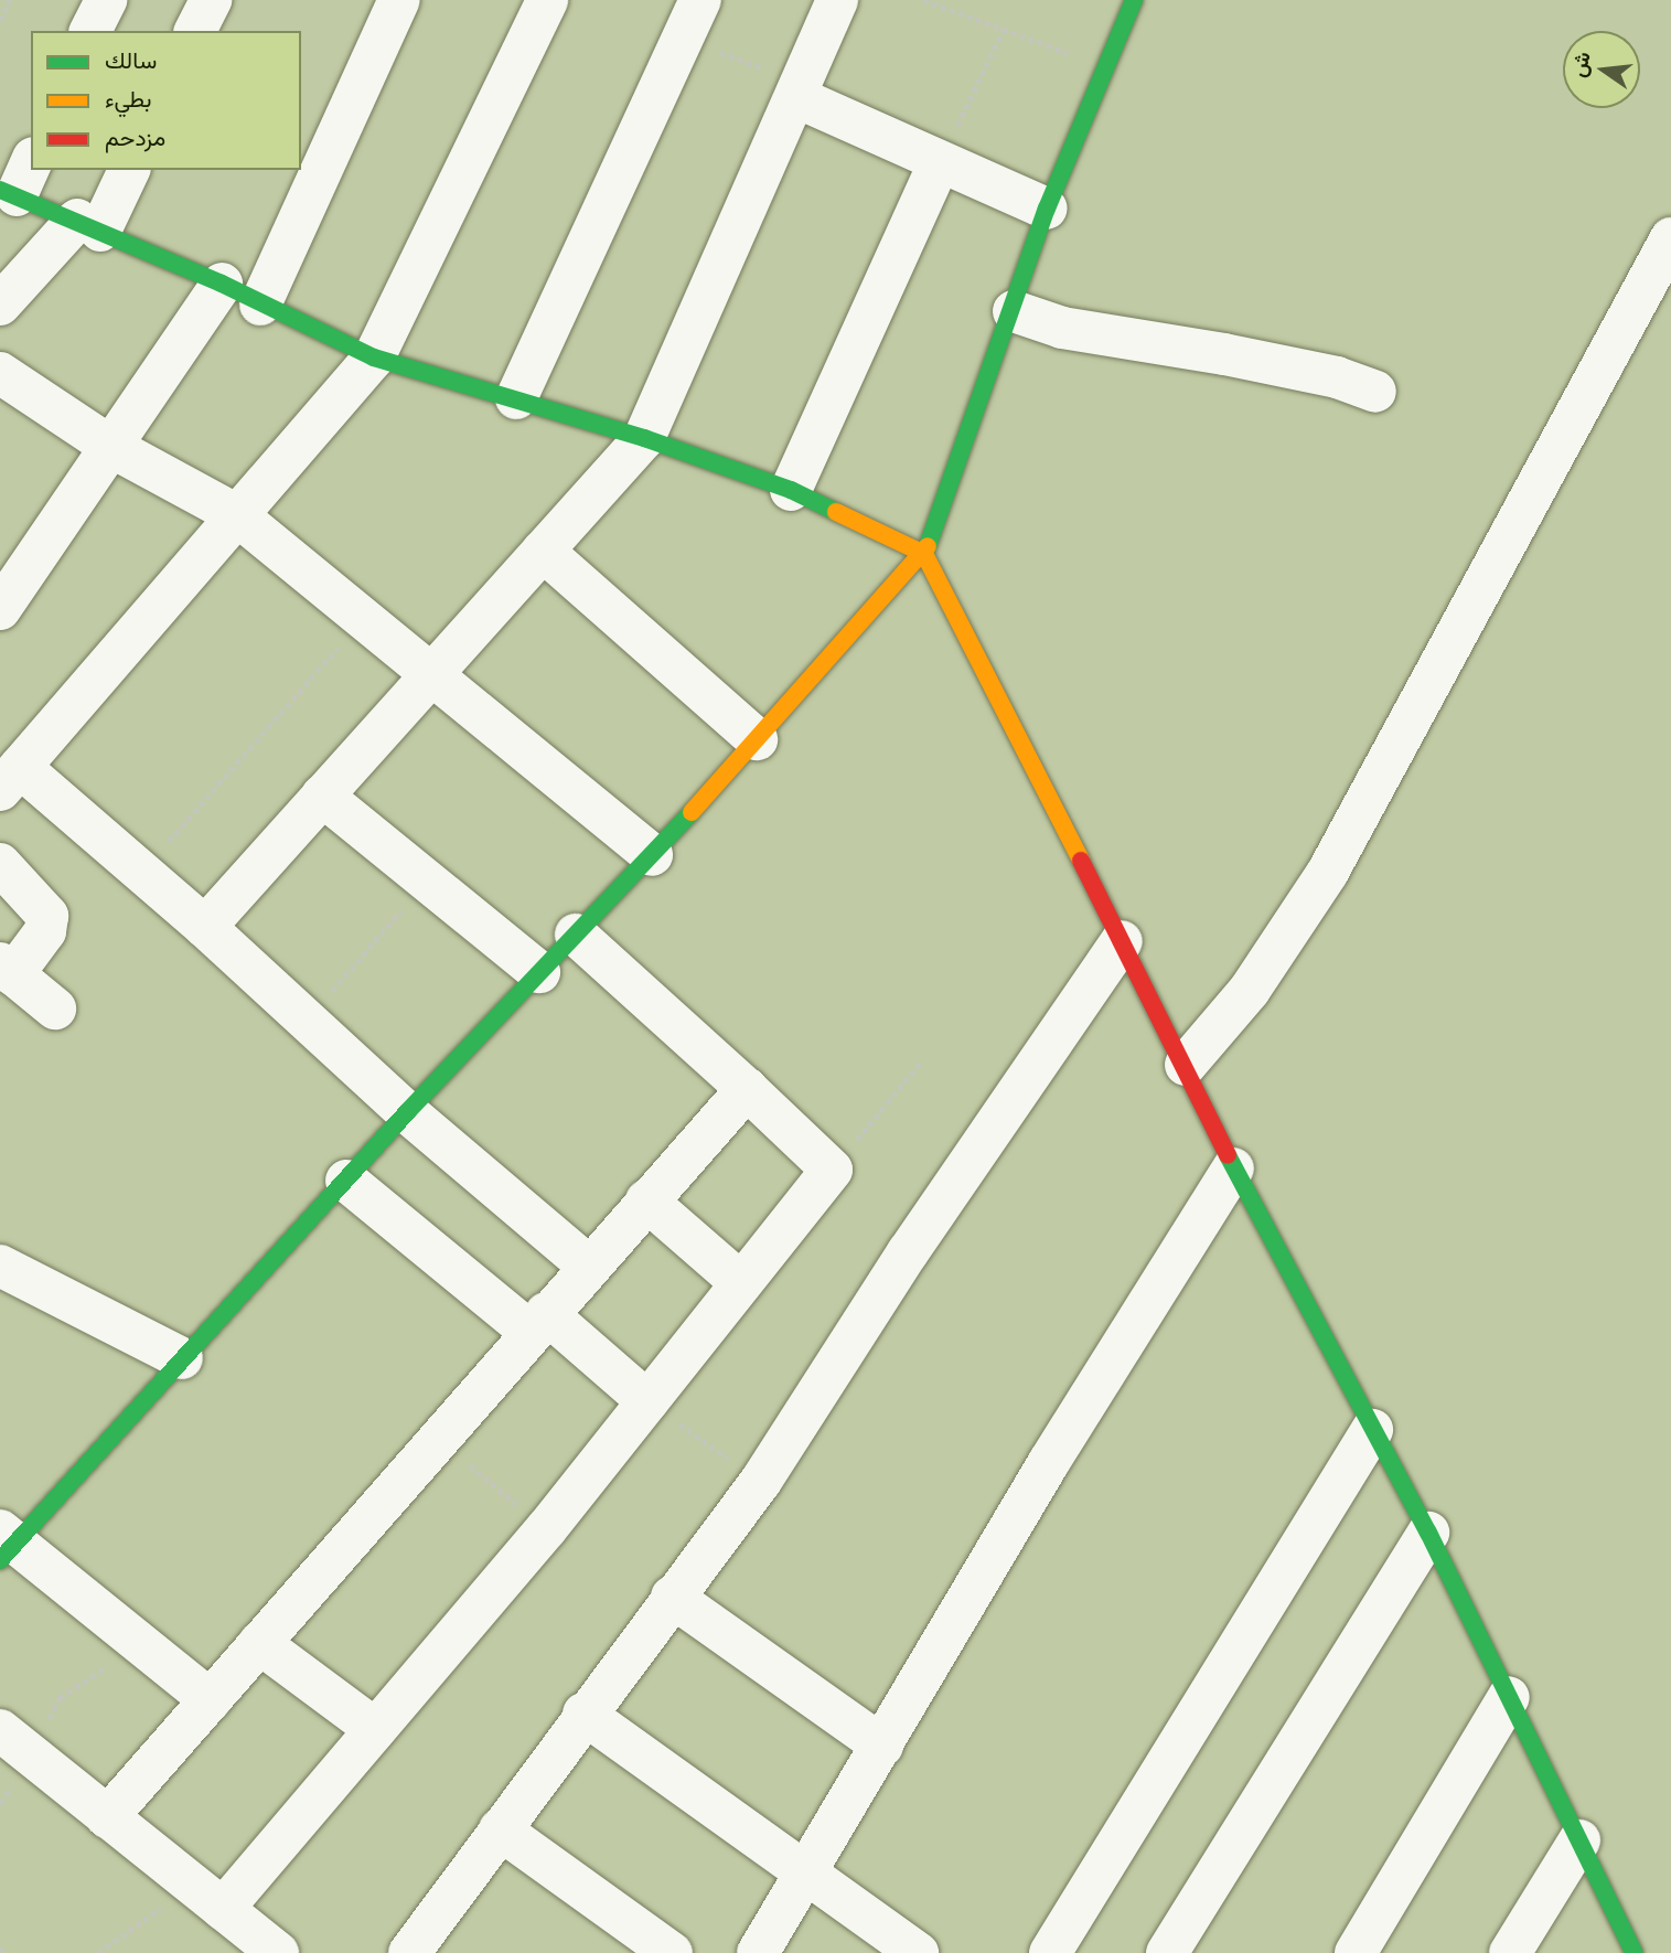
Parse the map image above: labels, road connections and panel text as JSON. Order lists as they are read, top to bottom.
{
  "legend": ["سالك", "بطيء", "مزدحم"],
  "north": "left"
}
